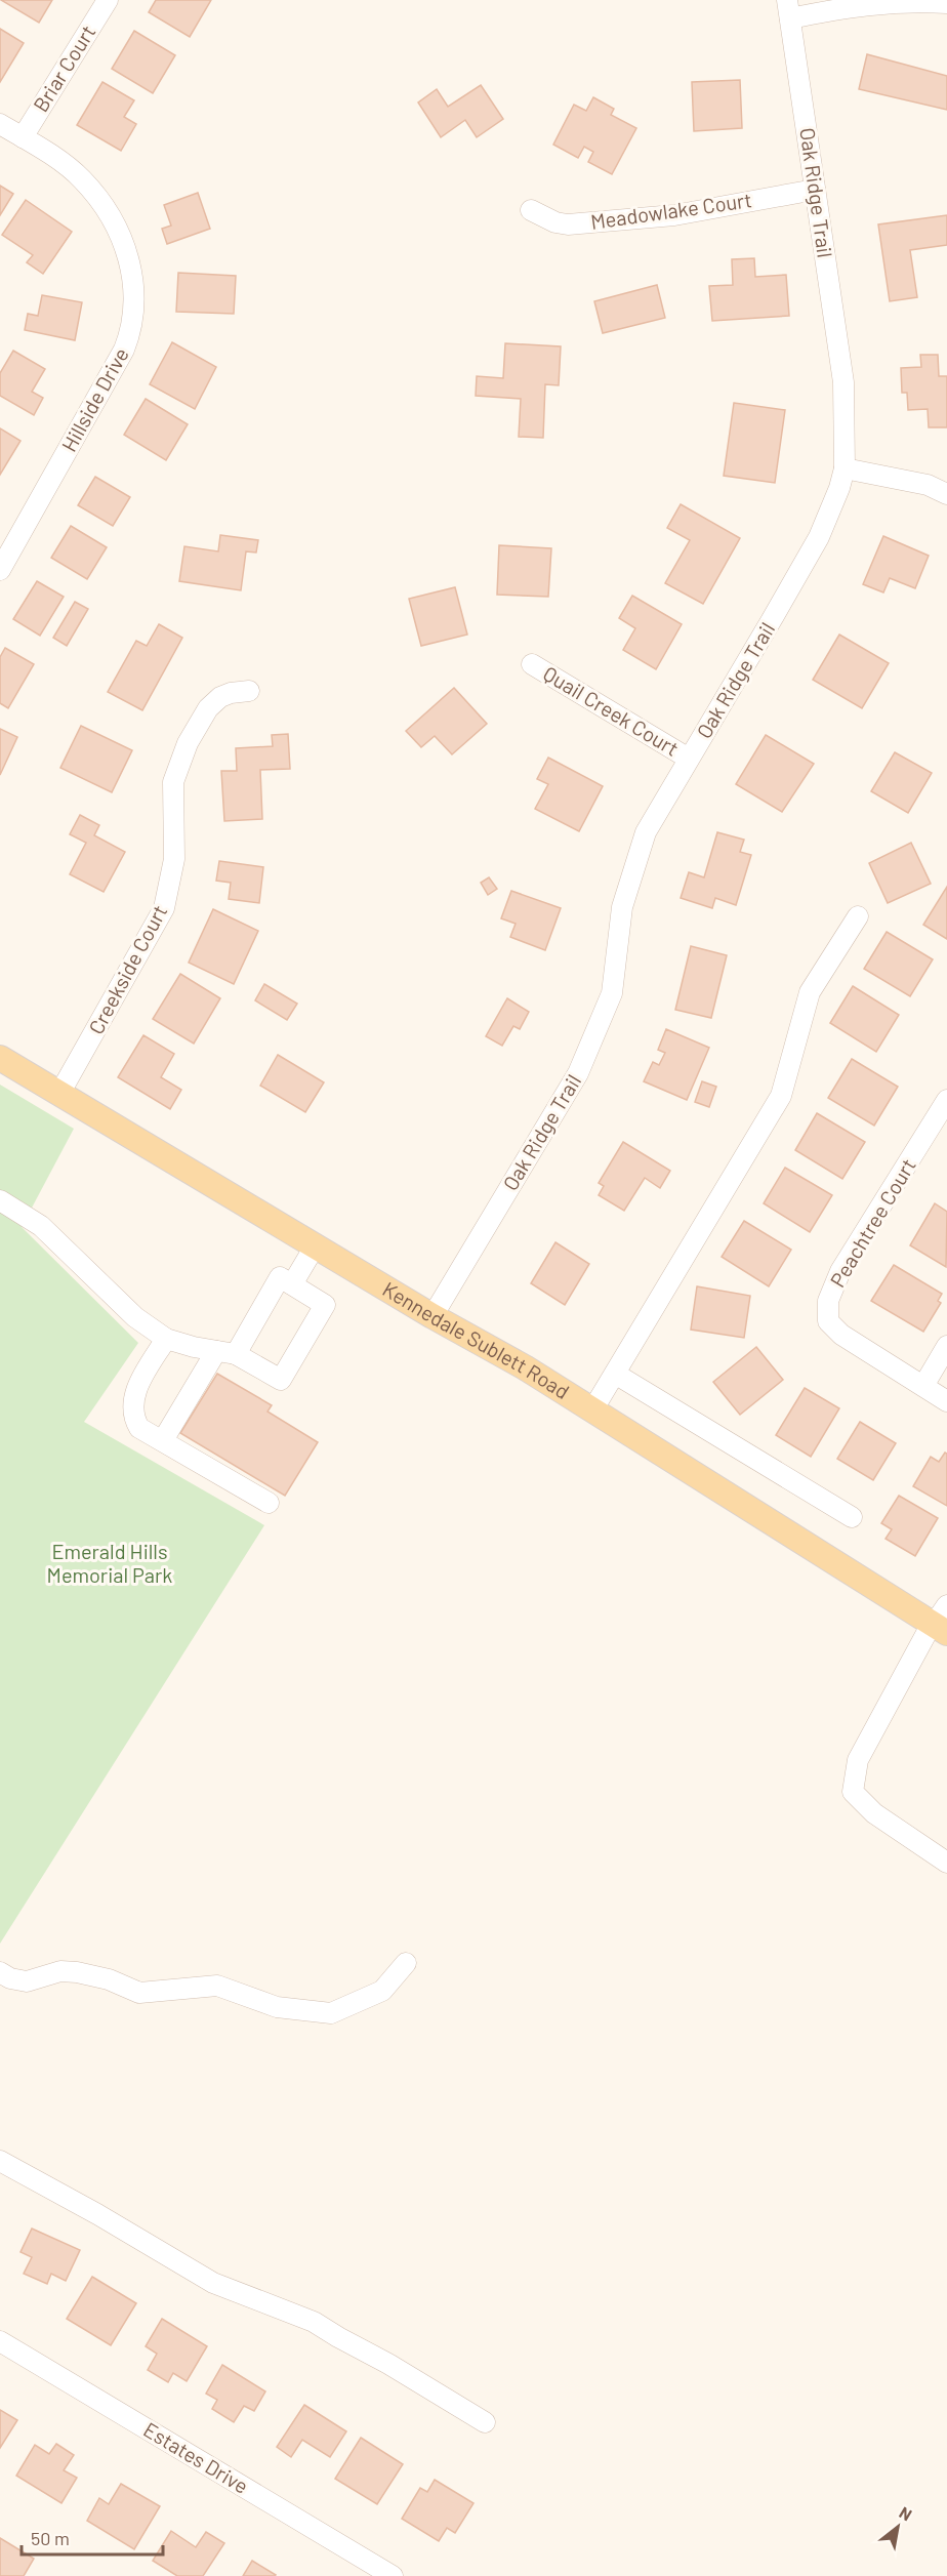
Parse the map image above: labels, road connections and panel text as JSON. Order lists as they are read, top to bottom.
{
  "streets": {
    "main road": ["Kennedale Sublett Road"],
    "street": [
      "Briar Court",
      "Oak Ridge Trail",
      "Meadowlake Court",
      "Hillside Drive",
      "Quail Creek Court",
      "Creekside Court",
      "Peachtree Court",
      "Estates Drive"
    ]
  },
  "crossings": [
    ["Briar Court", "Hillside Drive"],
    ["Oak Ridge Trail", "Meadowlake Court"],
    ["Oak Ridge Trail", "Quail Creek Court"],
    ["Oak Ridge Trail", "Kennedale Sublett Road"],
    ["Creekside Court", "Kennedale Sublett Road"]
  ],
  "parks": ["Emerald Hills Memorial Park"],
  "scale_bar": "50 m",
  "north": "top right"
}
